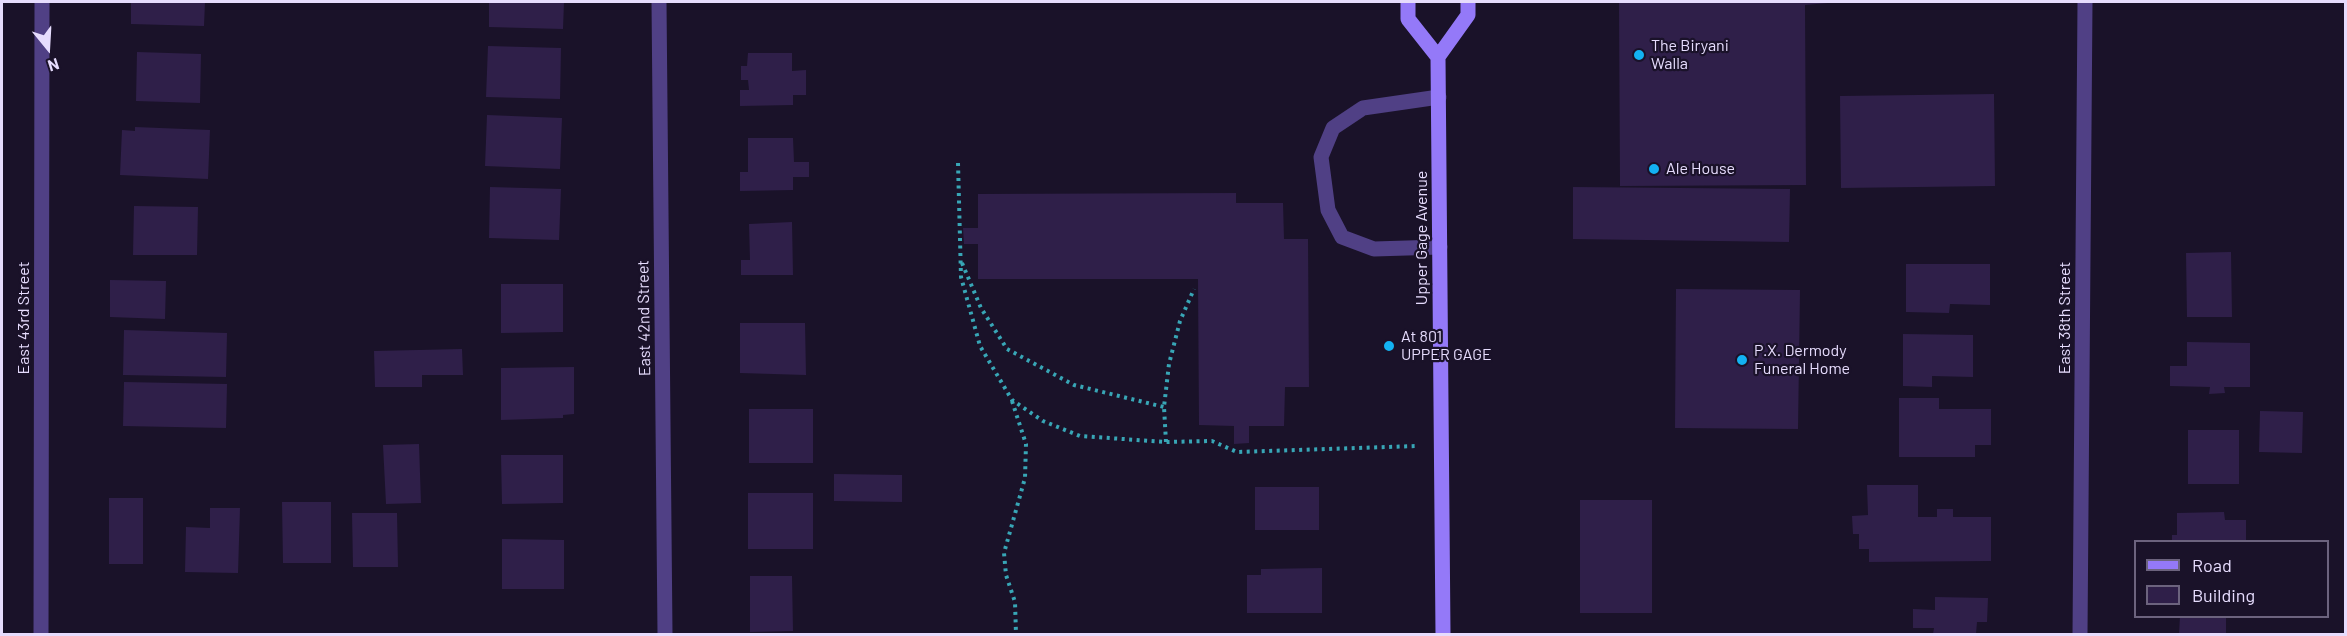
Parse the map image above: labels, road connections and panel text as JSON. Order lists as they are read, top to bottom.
{
  "streets": {
    "main road": ["Upper Gage Avenue"],
    "street": ["East 43rd Street", "East 42nd Street", "East 38th Street"]
  },
  "places": [
    "The Biryani Walla",
    "Ale House",
    "At 801 UPPER GAGE",
    "P.X. Dermody Funeral Home"
  ],
  "legend": ["Road", "Building"],
  "north": "bottom"
}
